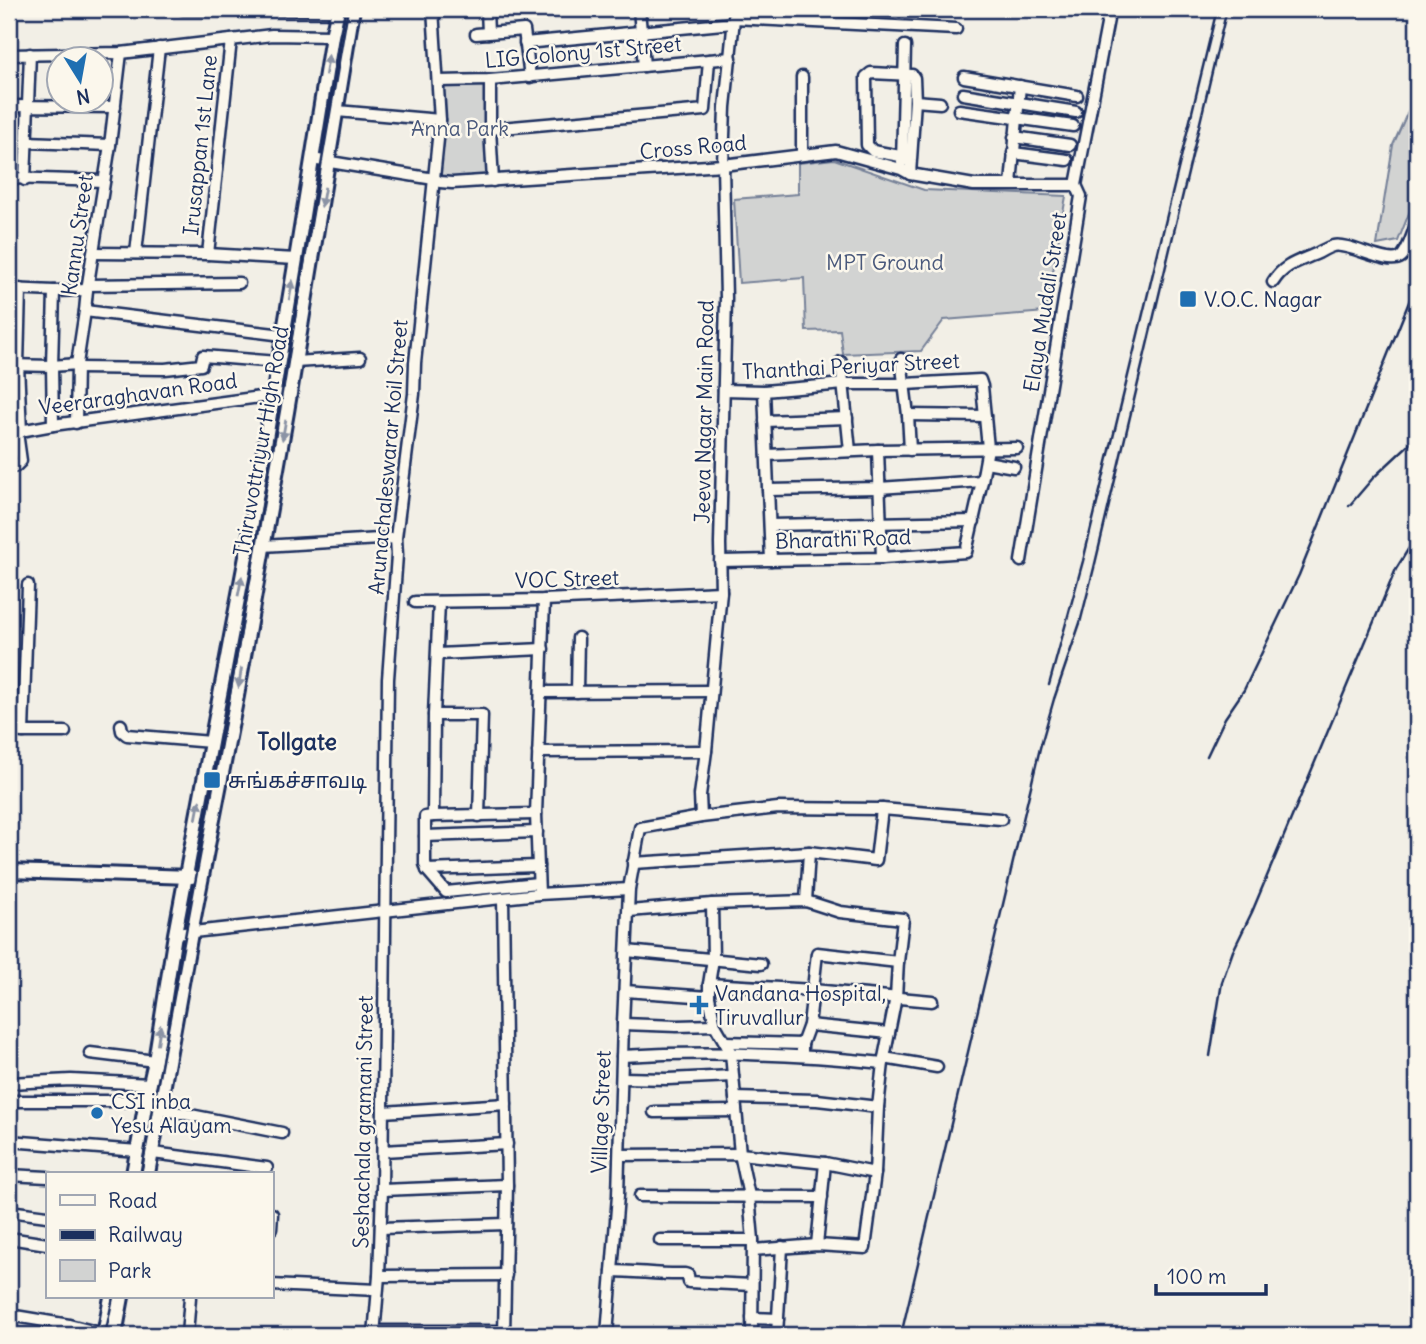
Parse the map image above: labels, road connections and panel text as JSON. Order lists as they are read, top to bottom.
{
  "streets": {
    "main road": ["Thiruvottriyur High Road"],
    "street": [
      "LIG Colony 1st Street",
      "Irusappan 1st Lane",
      "Cross Road",
      "Kannu Street",
      "Elaya Mudali Street",
      "Thanthai Periyar Street",
      "Veeraraghavan Road",
      "Jeeva Nagar Main Road",
      "Arunachaleswarar Koil Street",
      "Bharathi Road",
      "VOC Street",
      "Village Street",
      "Seshachala gramani Street"
    ]
  },
  "crossings": [
    ["LIG Colony 1st Street", "Jeeva Nagar Main Road"],
    ["LIG Colony 1st Street", "Arunachaleswarar Koil Street"],
    ["Cross Road", "Elaya Mudali Street"],
    ["Cross Road", "Jeeva Nagar Main Road"],
    ["Cross Road", "Thiruvottriyur High Road"],
    ["Cross Road", "Arunachaleswarar Koil Street"],
    ["Kannu Street", "Veeraraghavan Road"],
    ["Thanthai Periyar Street", "Jeeva Nagar Main Road"],
    ["Veeraraghavan Road", "Thiruvottriyur High Road"],
    ["Jeeva Nagar Main Road", "Bharathi Road"],
    ["Jeeva Nagar Main Road", "VOC Street"],
    ["Jeeva Nagar Main Road", "Village Street"],
    ["Arunachaleswarar Koil Street", "Seshachala gramani Street"]
  ],
  "districts": ["Tollgate"],
  "parks": ["Anna Park", "MPT Ground"],
  "places": {
    "transit": ["V.O.C. Nagar", "சுங்கச்சாவடி"],
    "health": ["Vandana Hospital, Tiruvallur"],
    "other": ["CSI inba Yesu Alayam"]
  },
  "legend": ["Road", "Railway", "Park"],
  "scale_bar": "100 m",
  "north": "bottom"
}
